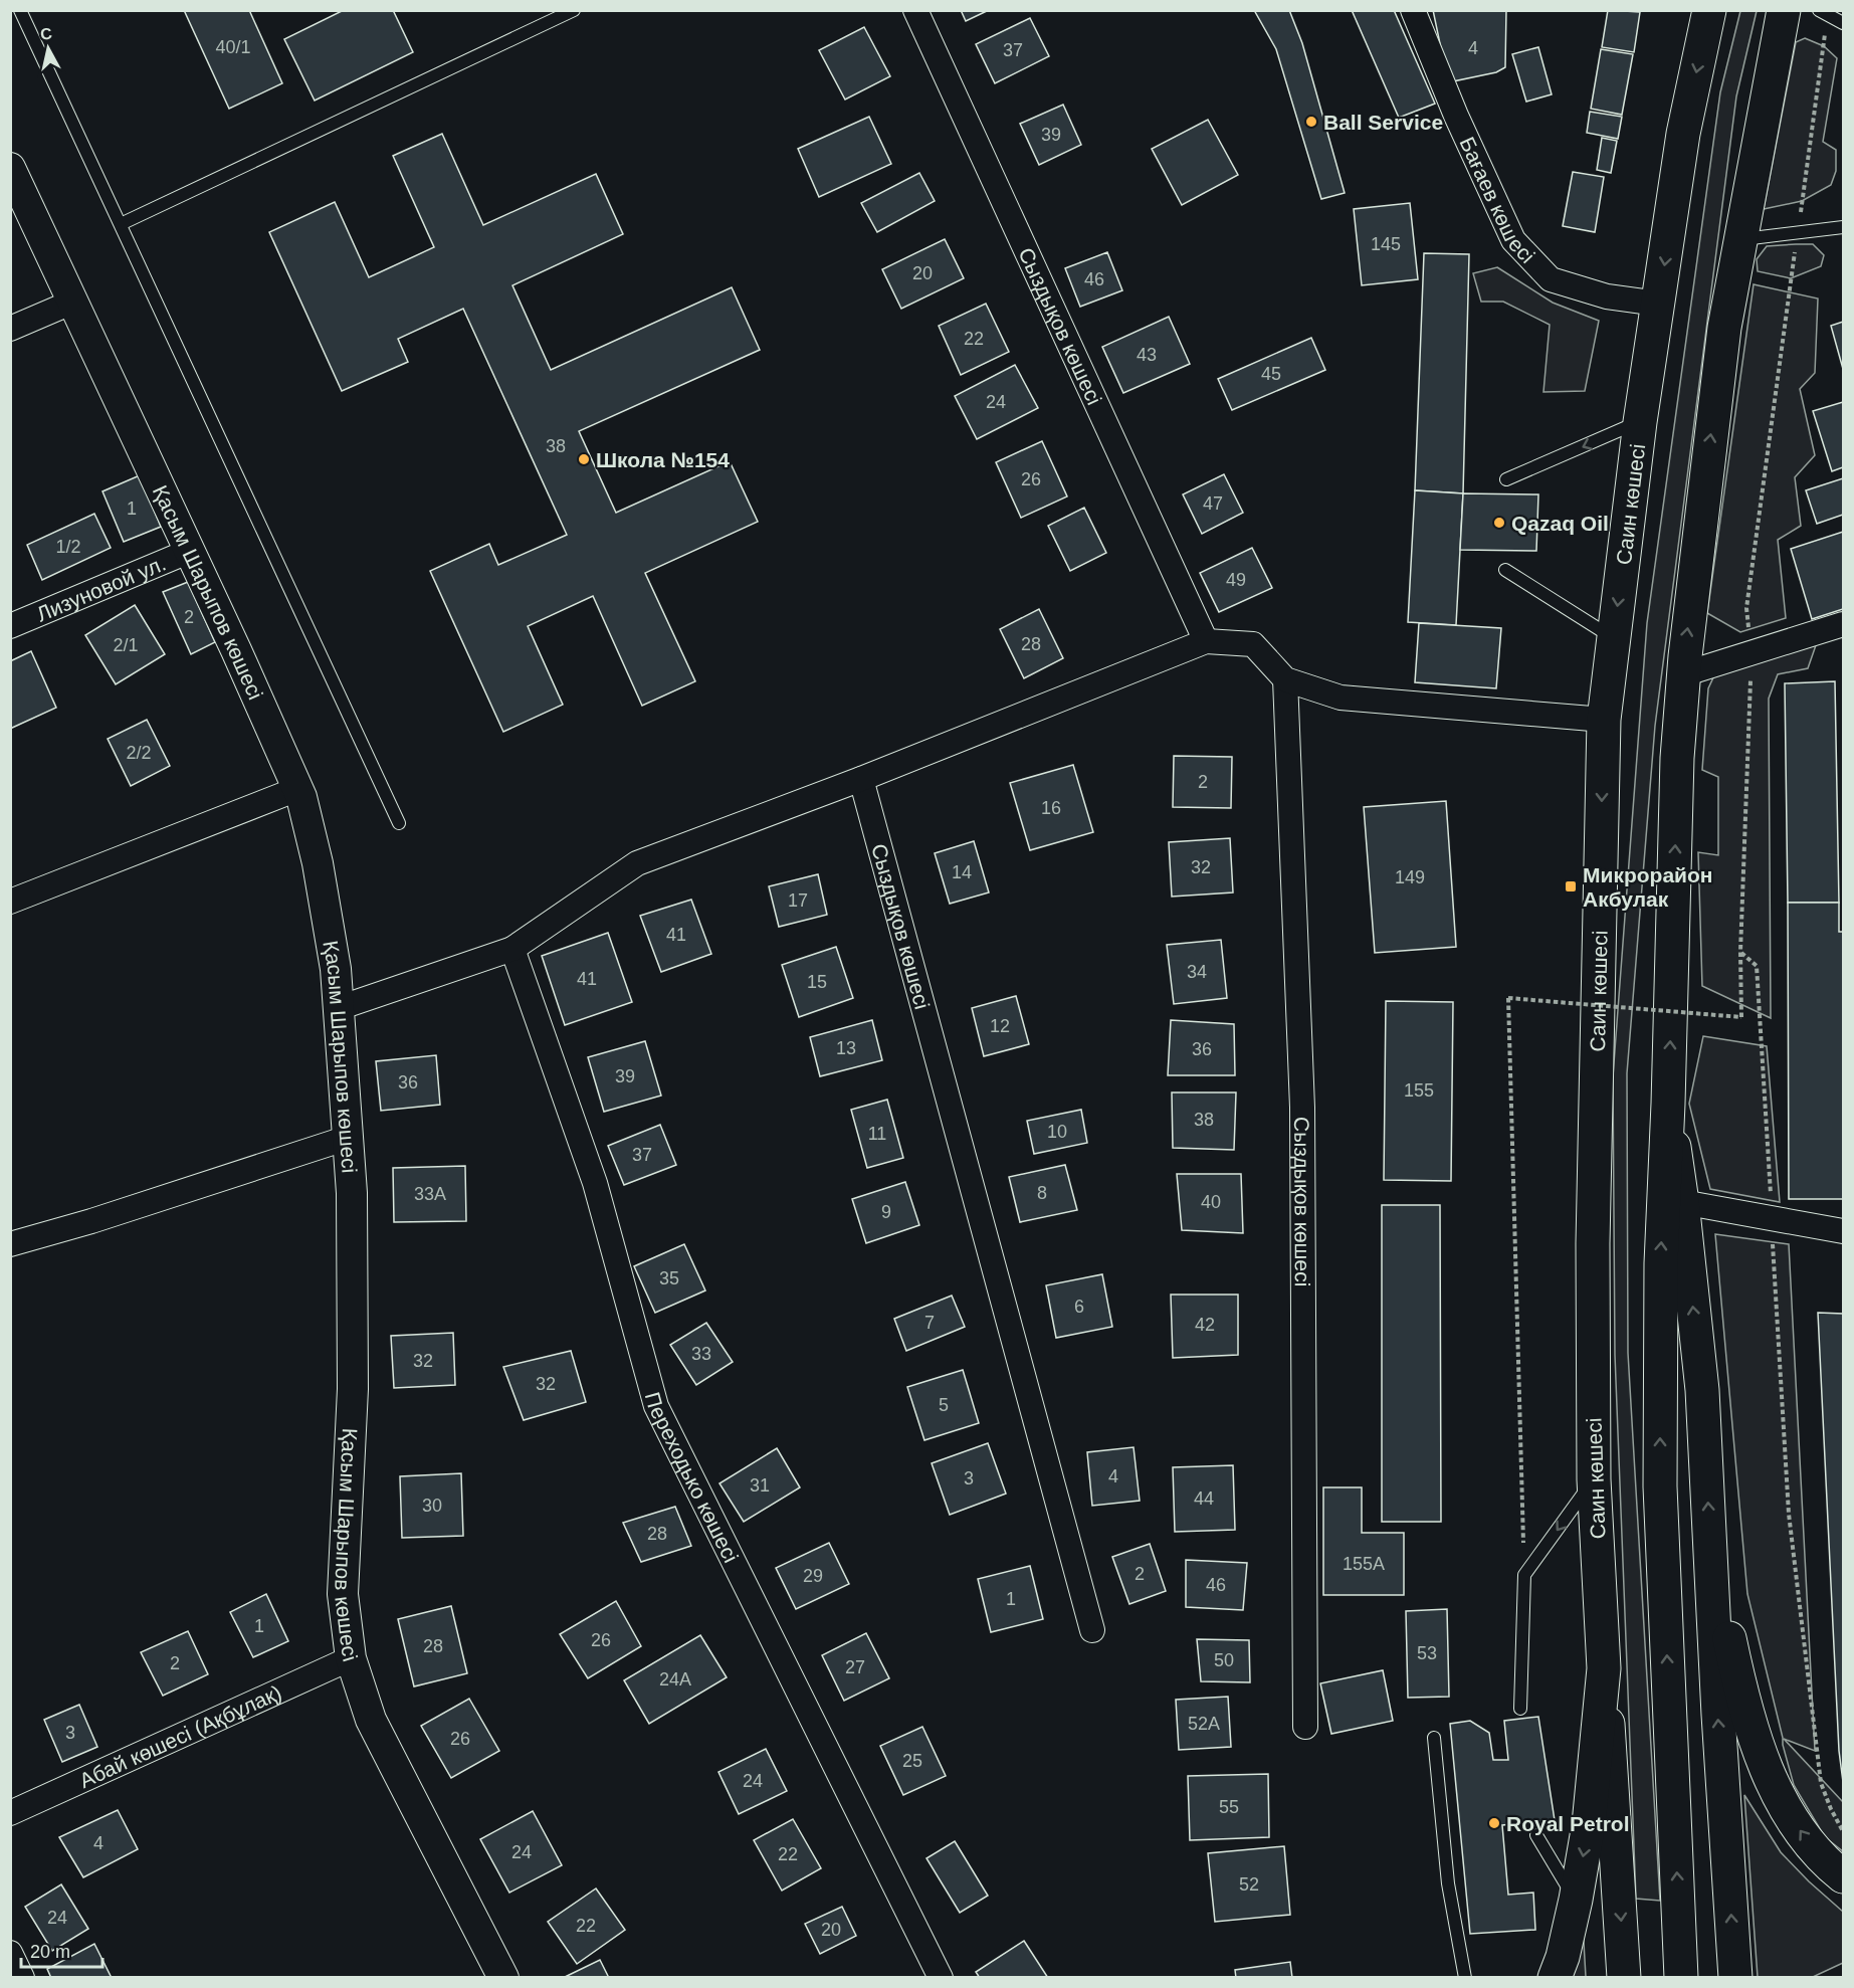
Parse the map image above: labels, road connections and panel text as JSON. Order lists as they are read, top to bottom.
{
  "streets": {
    "main road": ["Саин көшесі"],
    "street": [
      "Бағаев көшесі",
      "Сыздықов көшесі",
      "Лизуновой ул.",
      "Қасым Шарыпов көшесі",
      "Переходько көшесі",
      "Абай көшесі (Ақбұлақ)"
    ]
  },
  "crossings": [
    ["Бағаев көшесі", "Саин көшесі"],
    ["Лизуновой ул.", "Қасым Шарыпов көшесі"],
    ["Қасым Шарыпов көшесі", "Абай көшесі (Ақбұлақ)"]
  ],
  "places": {
    "other": [
      "Ball Service",
      "Школа №154",
      "Qazaq Oil",
      "Royal Petrol"
    ],
    "transit": ["Микрорайон Акбулак"]
  },
  "house_numbers": [
    "40/1",
    "4",
    "37",
    "39",
    "145",
    "20",
    "46",
    "22",
    "43",
    "45",
    "24",
    "38",
    "26",
    "47",
    "1",
    "1/2",
    "49",
    "2",
    "28",
    "2/1",
    "2/2",
    "2",
    "16",
    "32",
    "14",
    "149",
    "17",
    "41",
    "34",
    "41",
    "15",
    "12",
    "13",
    "36",
    "39",
    "36",
    "155",
    "38",
    "10",
    "11",
    "37",
    "8",
    "33А",
    "40",
    "9",
    "35",
    "6",
    "7",
    "42",
    "33",
    "32",
    "32",
    "5",
    "4",
    "3",
    "31",
    "44",
    "30",
    "28",
    "155А",
    "2",
    "29",
    "46",
    "1",
    "1",
    "26",
    "28",
    "53",
    "50",
    "2",
    "27",
    "24А",
    "52А",
    "3",
    "26",
    "25",
    "24",
    "55",
    "4",
    "24",
    "22",
    "52",
    "24",
    "22",
    "20"
  ],
  "scale_bar": "20 m",
  "north": "top"
}
